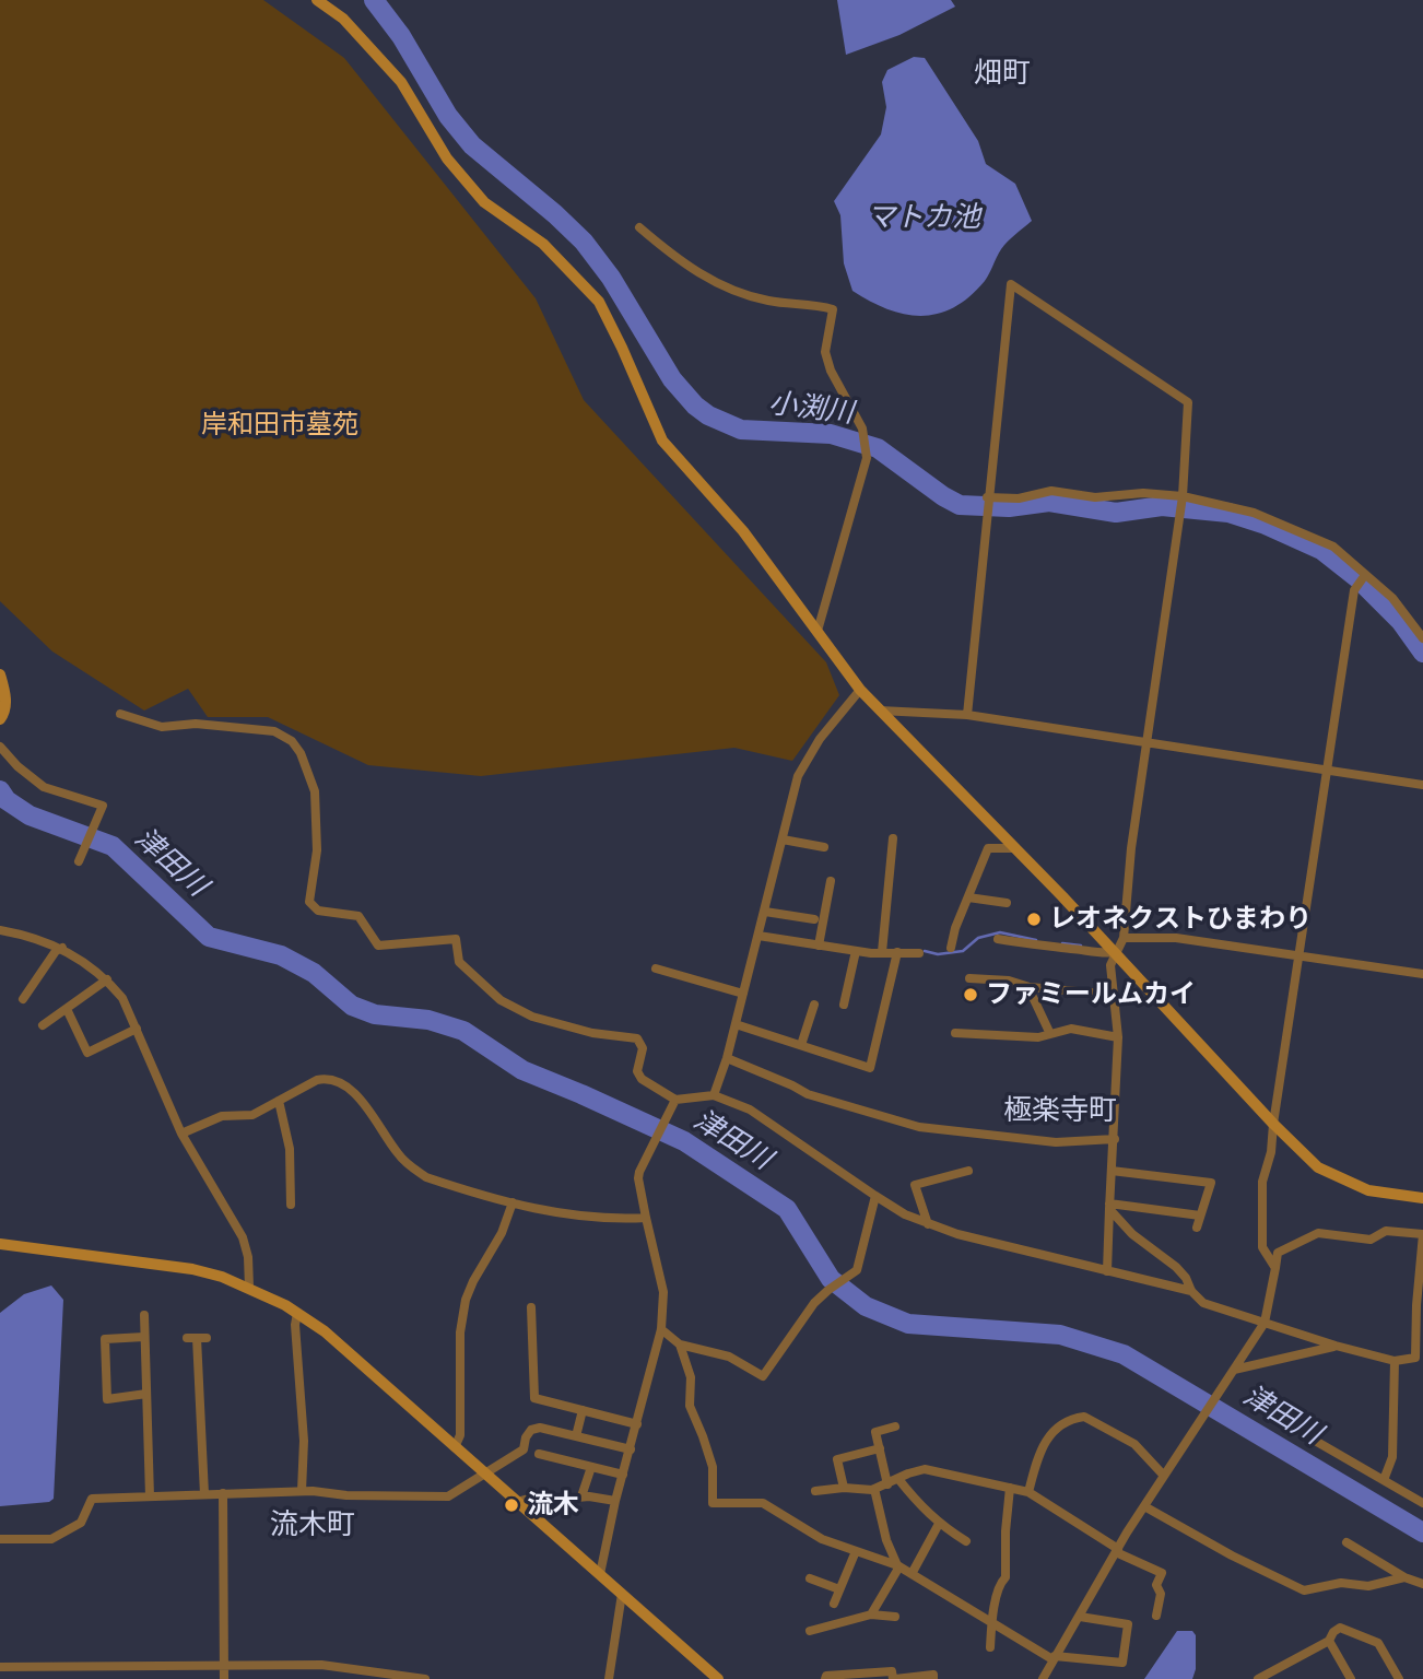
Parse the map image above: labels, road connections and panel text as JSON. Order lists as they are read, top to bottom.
{
  "districts": ["畑町", "極楽寺町", "流木町"],
  "water": ["マトカ池", "小渕川", "津田川"],
  "parks": ["岸和田市墓苑"],
  "places": ["レオネクストひまわり", "ファミールムカイ", "流木"]
}
